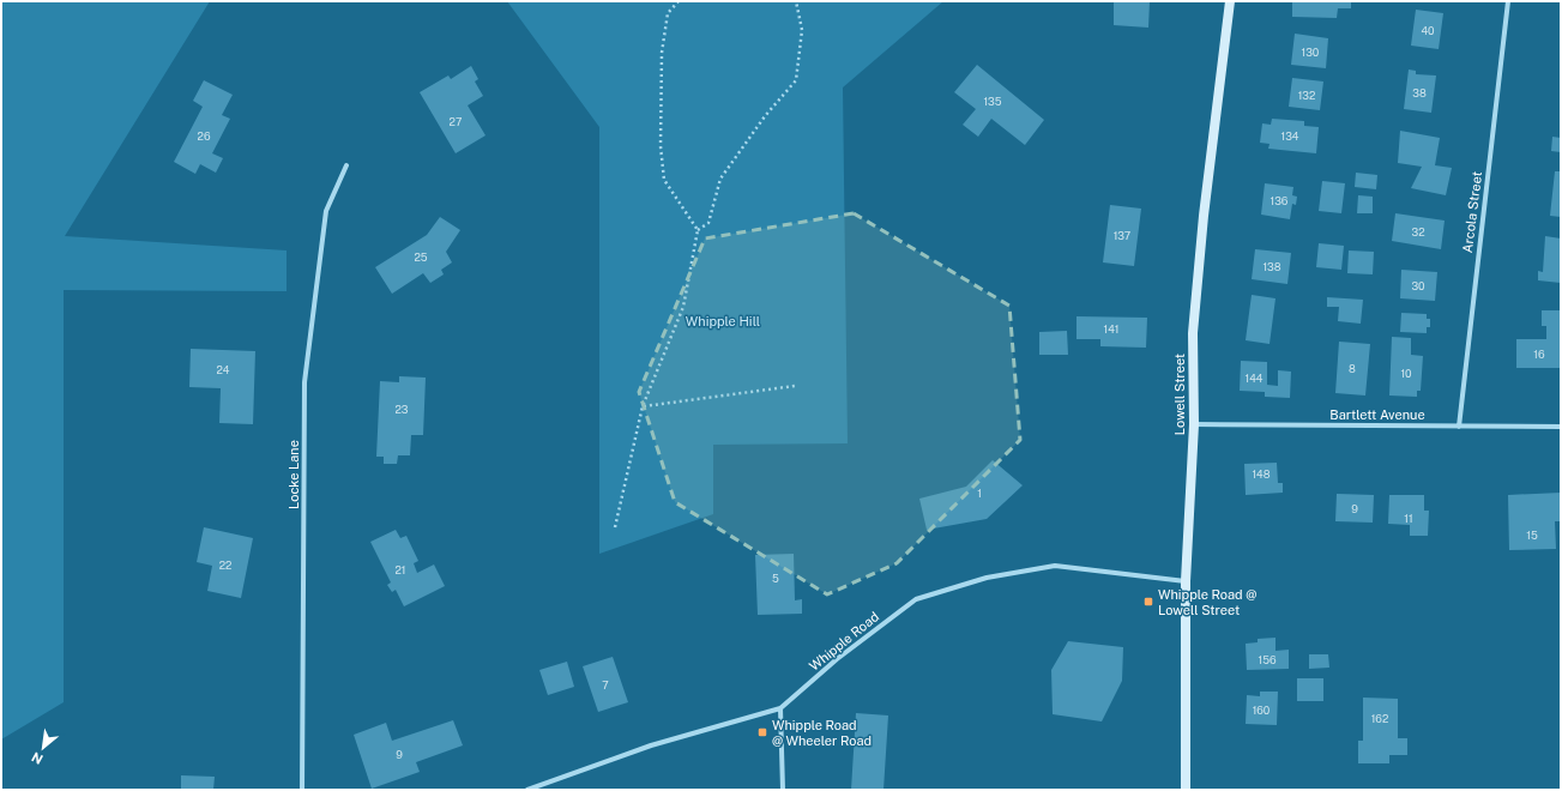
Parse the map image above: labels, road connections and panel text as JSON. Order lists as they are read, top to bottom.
{
  "streets": {
    "main road": ["Lowell Street"],
    "street": [
      "Arcola Street",
      "Bartlett Avenue",
      "Locke Lane",
      "Whipple Road"
    ]
  },
  "crossings": [
    ["Arcola Street", "Bartlett Avenue"],
    ["Lowell Street", "Bartlett Avenue"],
    ["Lowell Street", "Whipple Road"]
  ],
  "parks": ["Whipple Hill"],
  "places": {
    "transit": ["Whipple Road @ Lowell Street", "Whipple Road @ Wheeler Road"]
  },
  "house_numbers": [
    "40",
    "130",
    "38",
    "132",
    "135",
    "27",
    "26",
    "134",
    "136",
    "32",
    "137",
    "25",
    "138",
    "30",
    "141",
    "16",
    "8",
    "24",
    "10",
    "144",
    "23",
    "148",
    "1",
    "9",
    "11",
    "15",
    "22",
    "21",
    "5",
    "156",
    "7",
    "160",
    "162",
    "9"
  ],
  "north": "bottom left"
}
